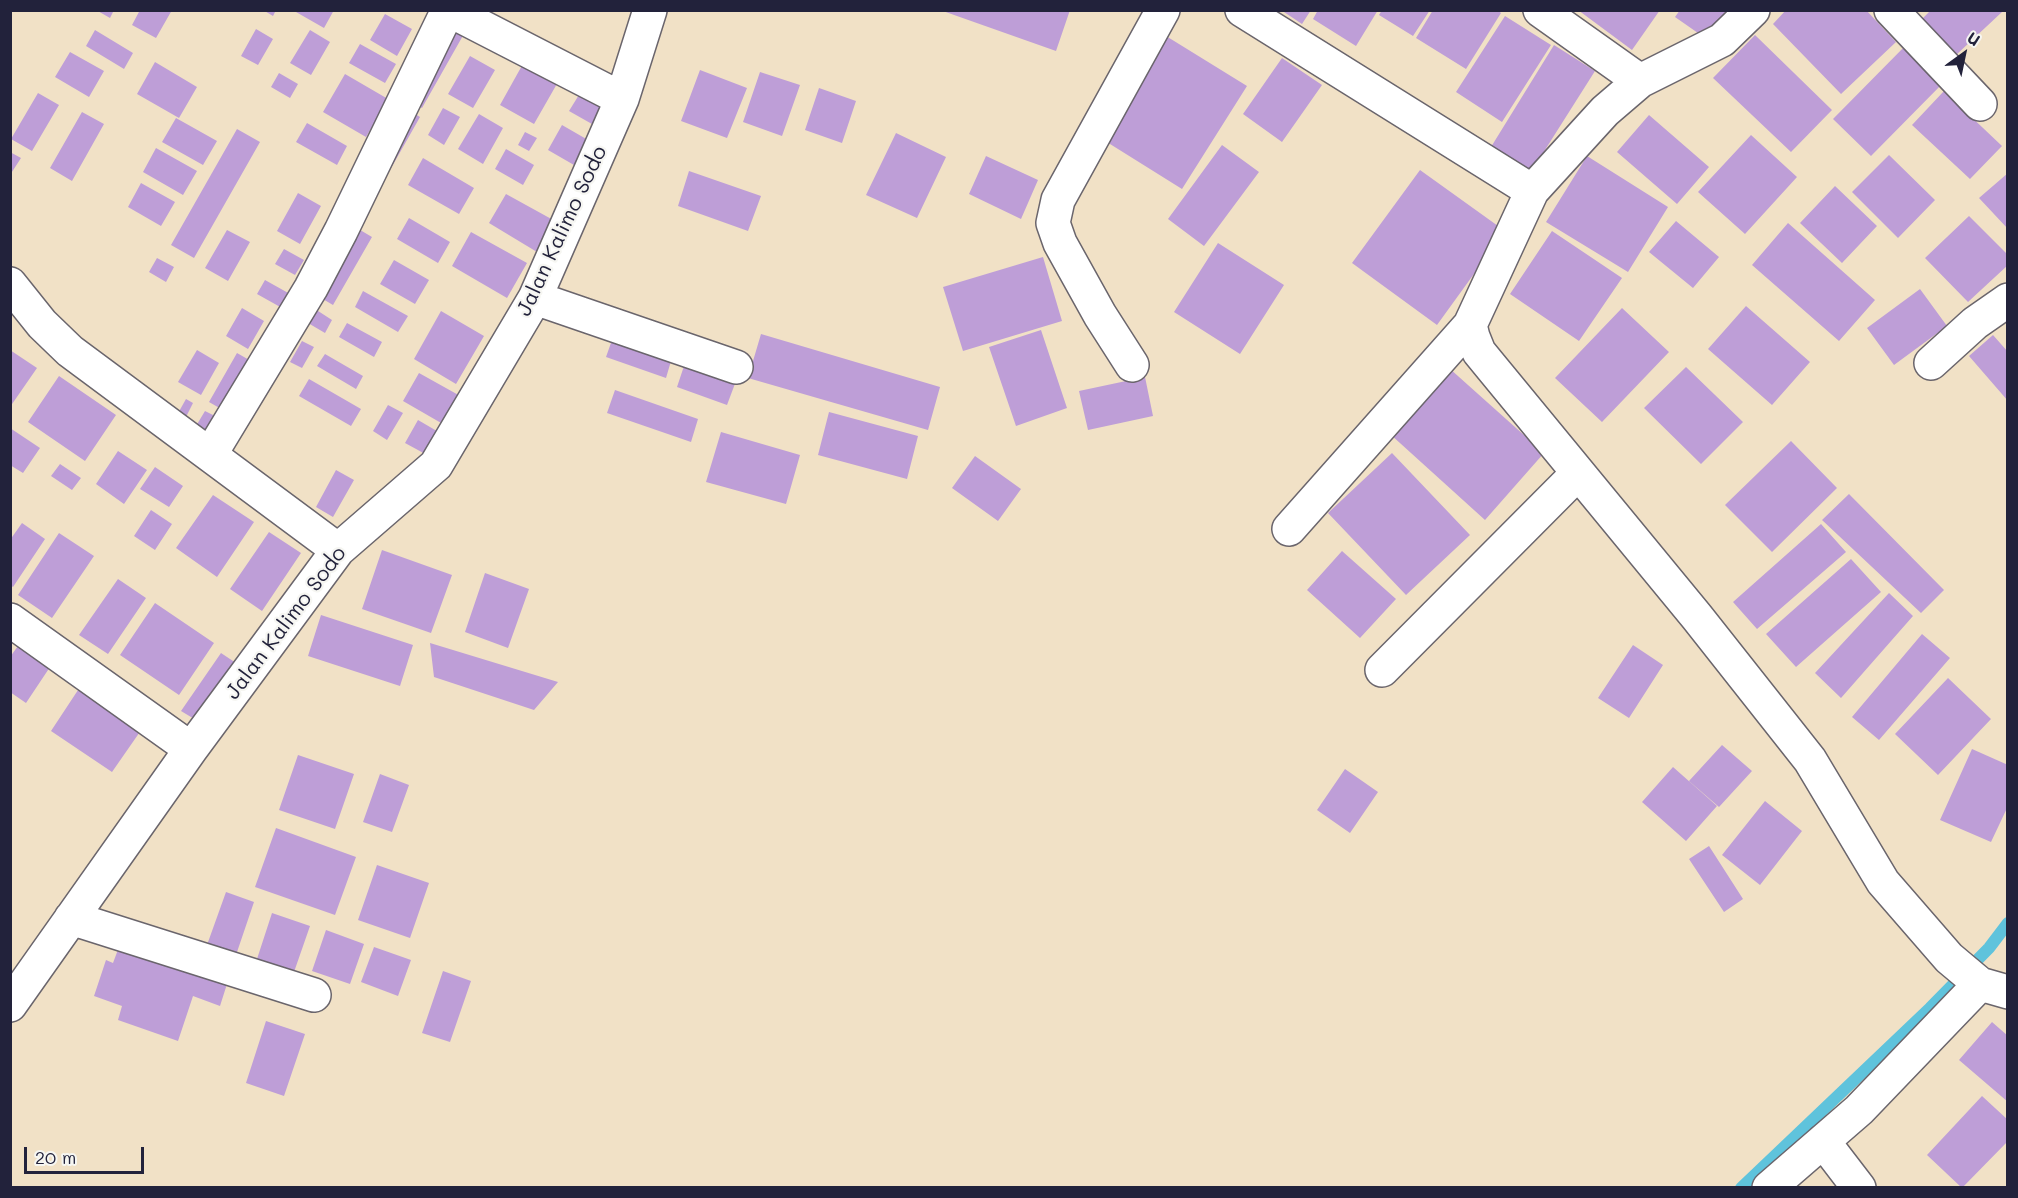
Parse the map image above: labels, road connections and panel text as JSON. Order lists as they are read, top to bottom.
{
  "streets": {
    "street": ["Jalan Kalimo Sodo"]
  },
  "scale_bar": "20 m",
  "north": "top right"
}
